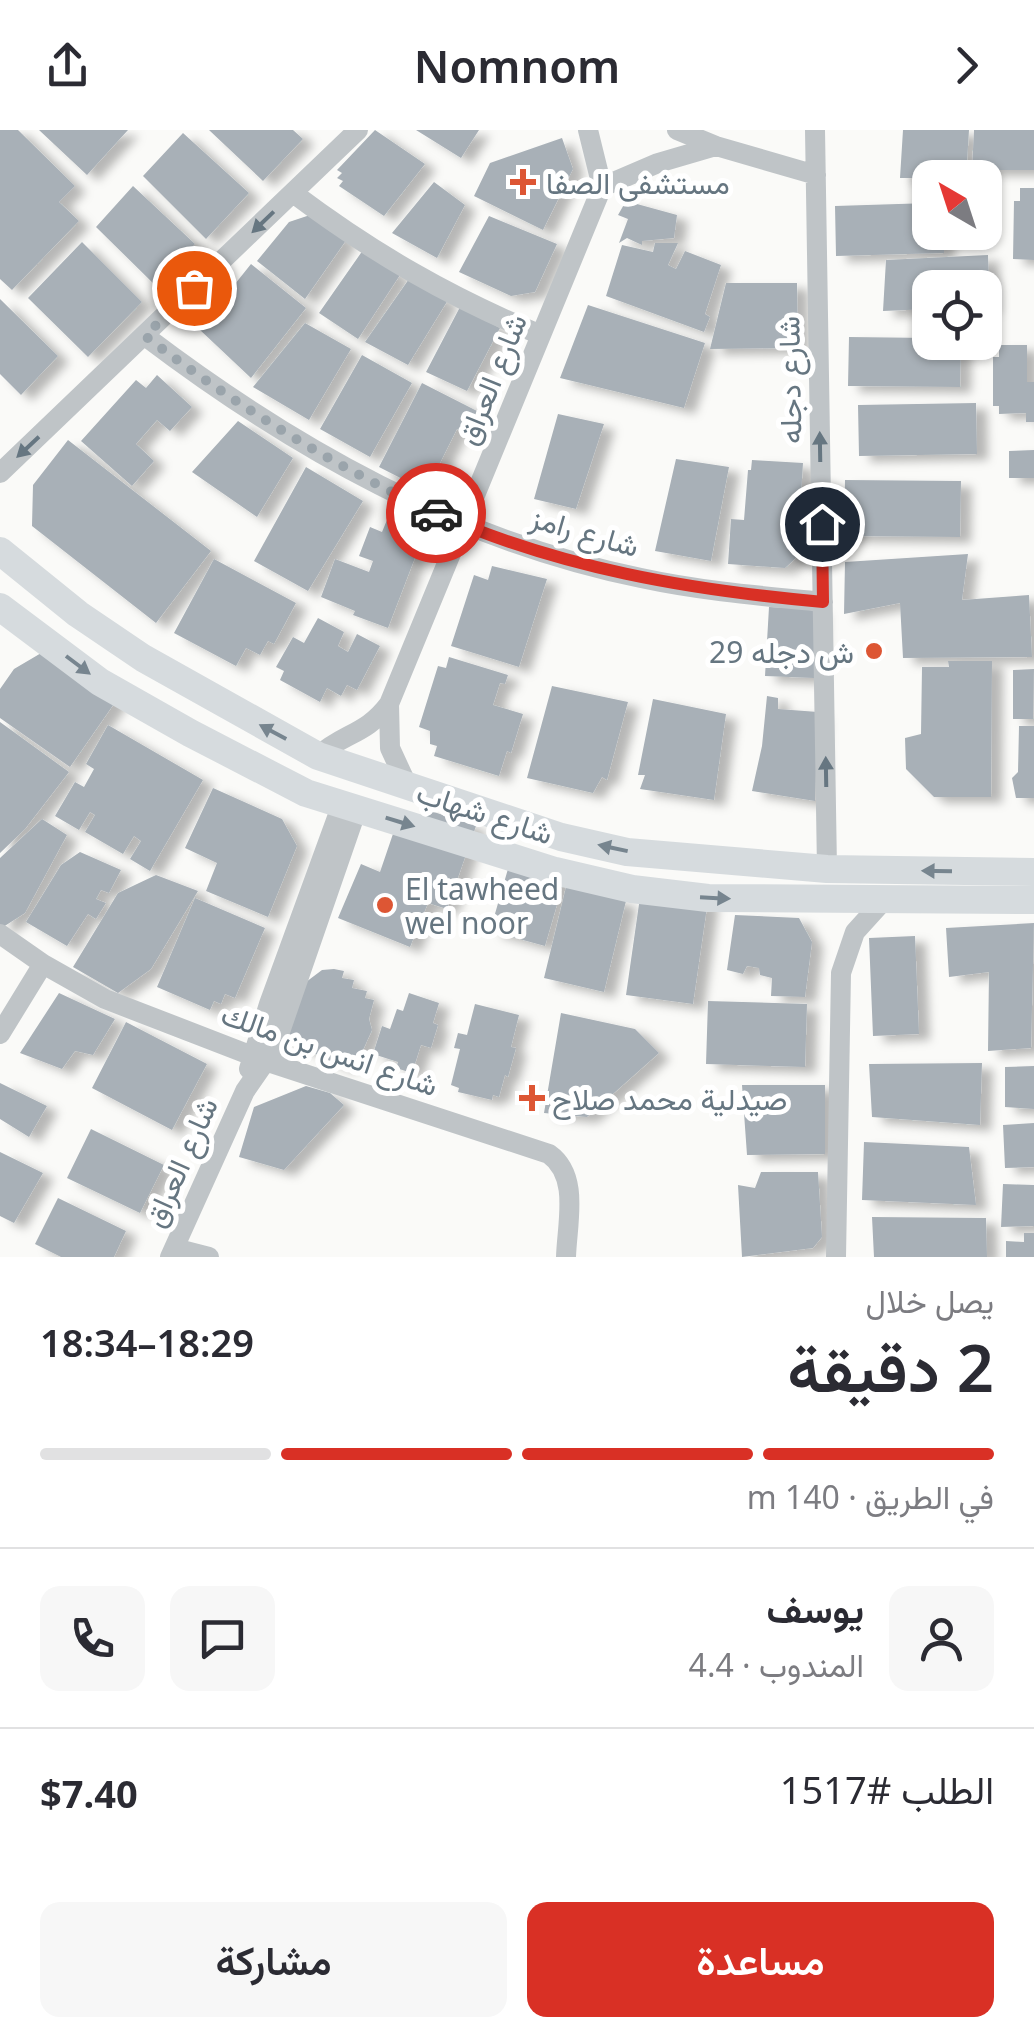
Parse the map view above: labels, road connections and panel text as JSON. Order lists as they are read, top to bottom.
{
  "streets": {
    "street": [
      "شارع العراق",
      "شارع دجله",
      "شارع رامز",
      "شارع شهاب",
      "شارع انس بن مالك"
    ]
  },
  "crossings": [
    ["شارع العراق", "شارع رامز"],
    ["شارع العراق", "شارع شهاب"],
    ["شارع العراق", "شارع انس بن مالك"],
    ["شارع دجله", "شارع رامز"],
    ["شارع دجله", "شارع شهاب"]
  ],
  "one_way": ["شارع دجله"],
  "places": {
    "health": ["مستشفى الصفا", "صيدلية محمد صلاح"],
    "other": ["29 ش دجله", "El tawheed wel noor"]
  },
  "north": "top left",
  "page": {
    "header": "Nomnom",
    "heading": ["2 دقيقة", "يصل خلال", "18:29–18:34"],
    "panel": [
      "يوسف",
      "المندوب · 4.4",
      "الطلب #1517",
      "$7.40"
    ],
    "bar": "في الطريق · 140 m",
    "buttons": ["مساعدة", "مشاركة"]
  }
}
